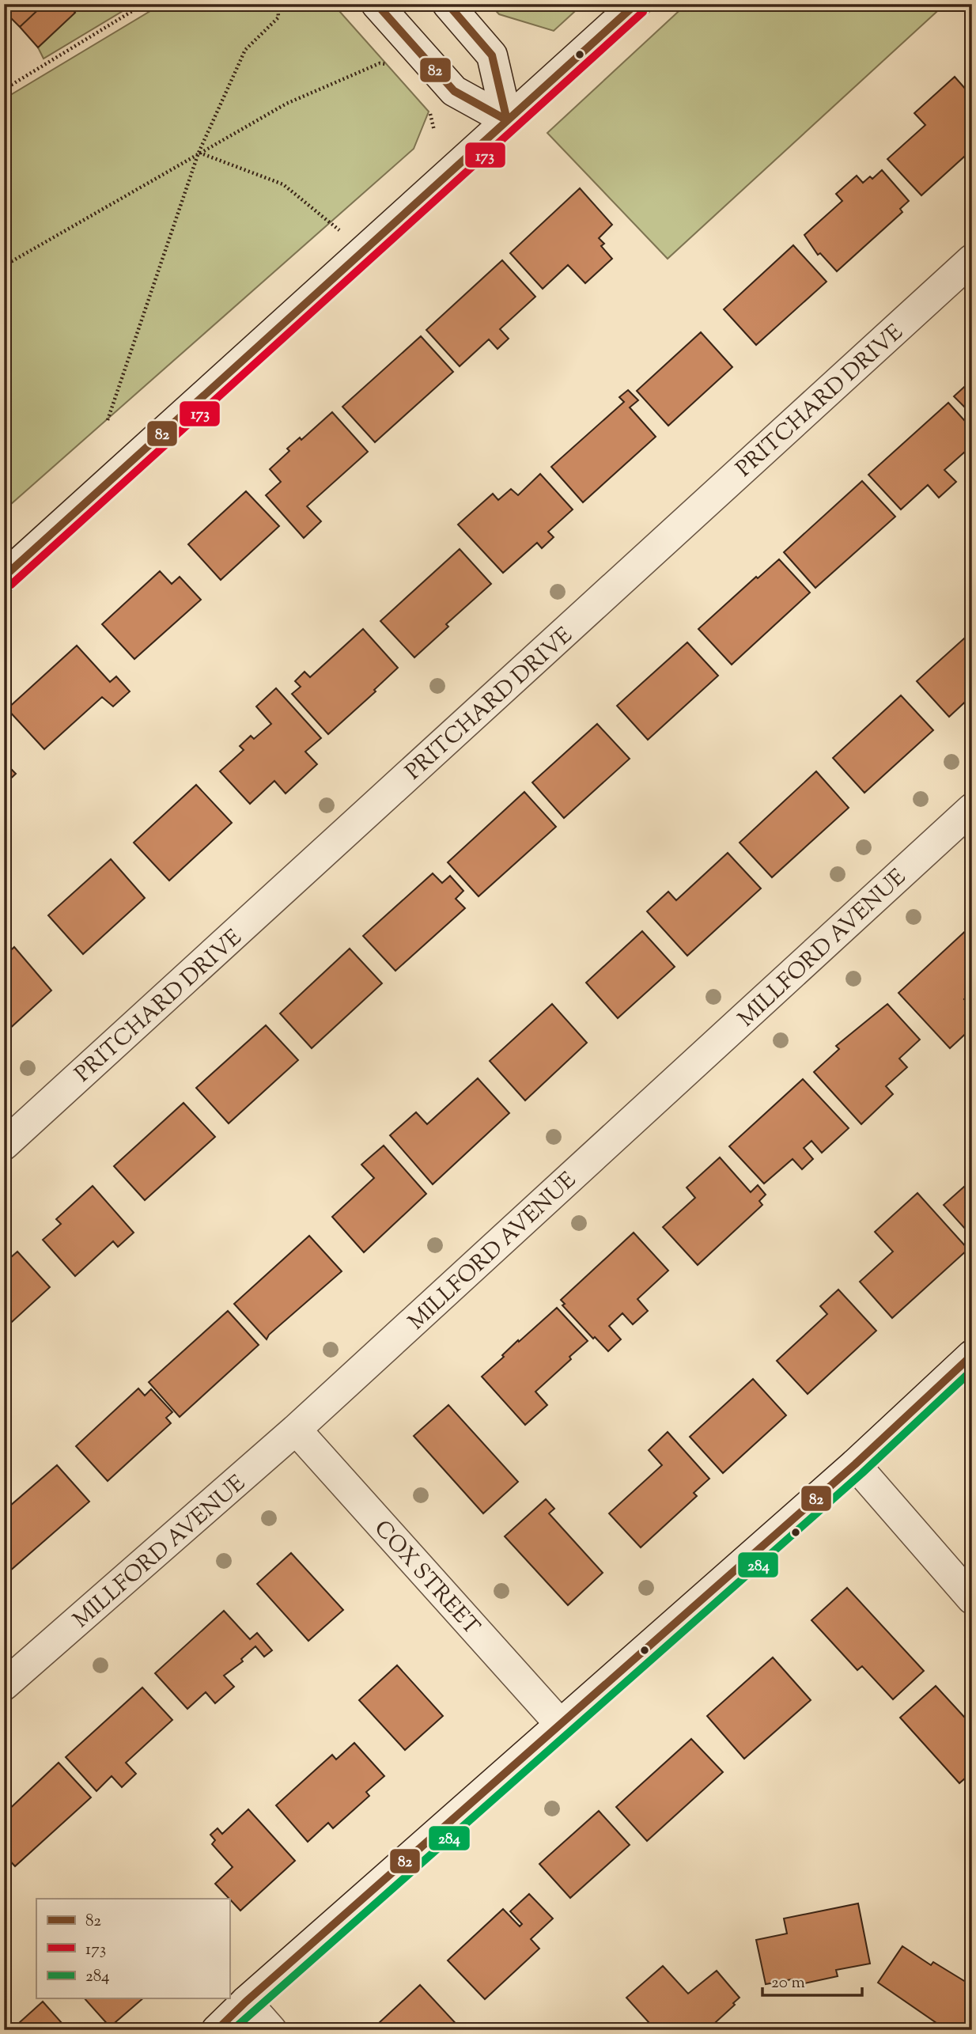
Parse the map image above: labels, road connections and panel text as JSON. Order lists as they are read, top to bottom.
{
  "streets": {
    "street": ["PRITCHARD DRIVE", "MILLFORD AVENUE", "COX STREET"]
  },
  "crossings": [
    ["MILLFORD AVENUE", "COX STREET"]
  ],
  "lines": ["transit line 82", "transit line 173", "transit line 284"],
  "legend": ["82", "173", "284"],
  "scale_bar": "20 m"
}
